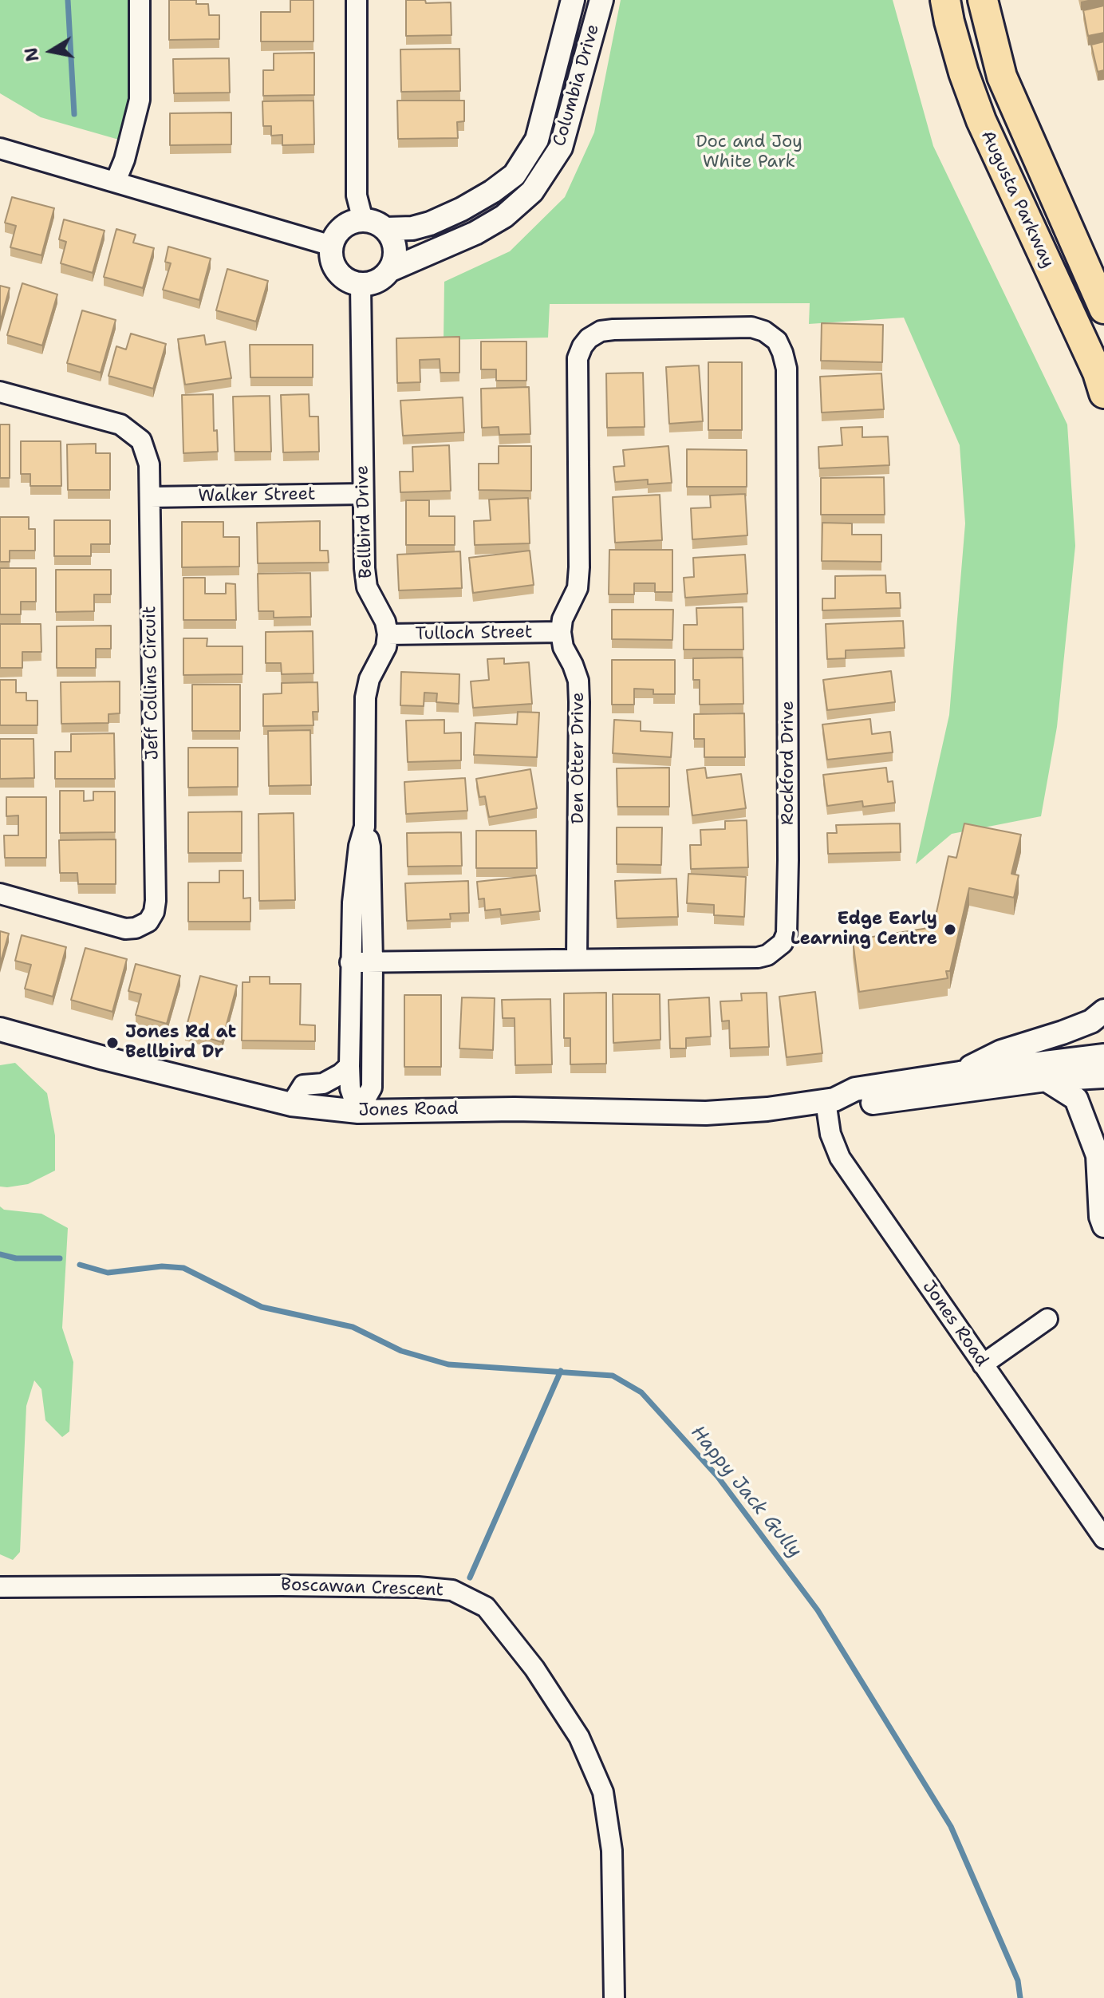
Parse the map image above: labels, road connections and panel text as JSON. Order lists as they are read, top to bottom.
{
  "streets": {
    "main road": ["Augusta Parkway"],
    "street": [
      "Columbia Drive",
      "Walker Street",
      "Bellbird Drive",
      "Tulloch Street",
      "Jeff Collins Circuit",
      "Den Otter Drive",
      "Rockford Drive",
      "Jones Road",
      "Boscawan Crescent"
    ]
  },
  "crossings": [
    ["Columbia Drive", "Bellbird Drive"],
    ["Walker Street", "Bellbird Drive"],
    ["Walker Street", "Jeff Collins Circuit"],
    ["Bellbird Drive", "Tulloch Street"],
    ["Tulloch Street", "Den Otter Drive"],
    ["Tulloch Street", "Rockford Drive"],
    ["Den Otter Drive", "Rockford Drive"]
  ],
  "water": ["Happy Jack Gully"],
  "parks": ["Doc and Joy White Park"],
  "places": ["Edge Early Learning Centre", "Jones Rd at Bellbird Dr"],
  "north": "left"
}
